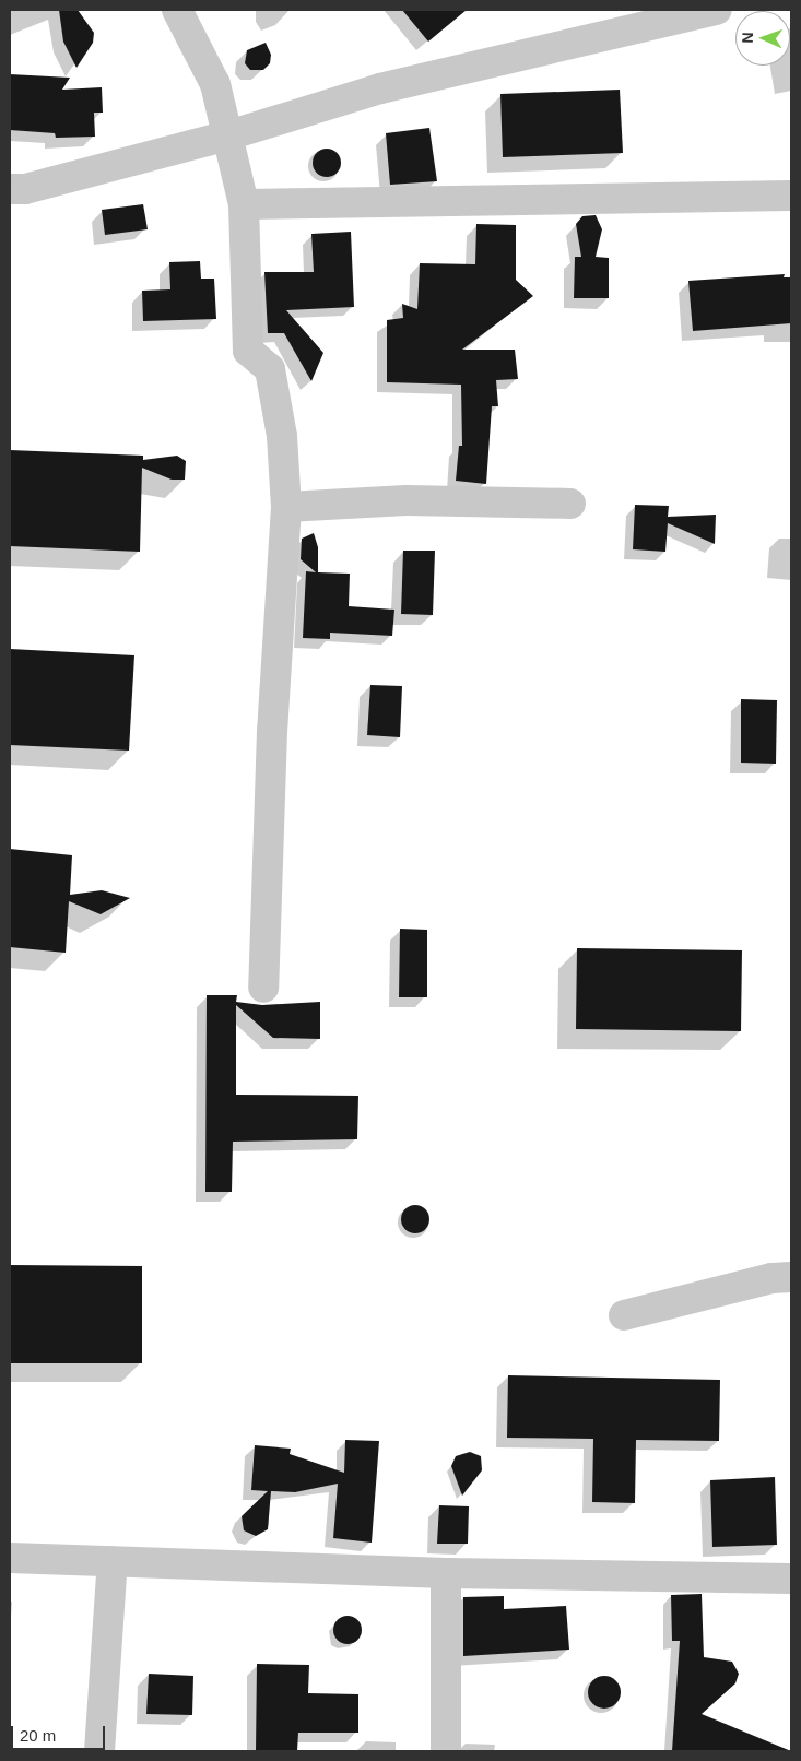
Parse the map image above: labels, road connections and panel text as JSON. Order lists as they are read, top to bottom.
{
  "scale_bar": "20 m",
  "north": "left"
}
